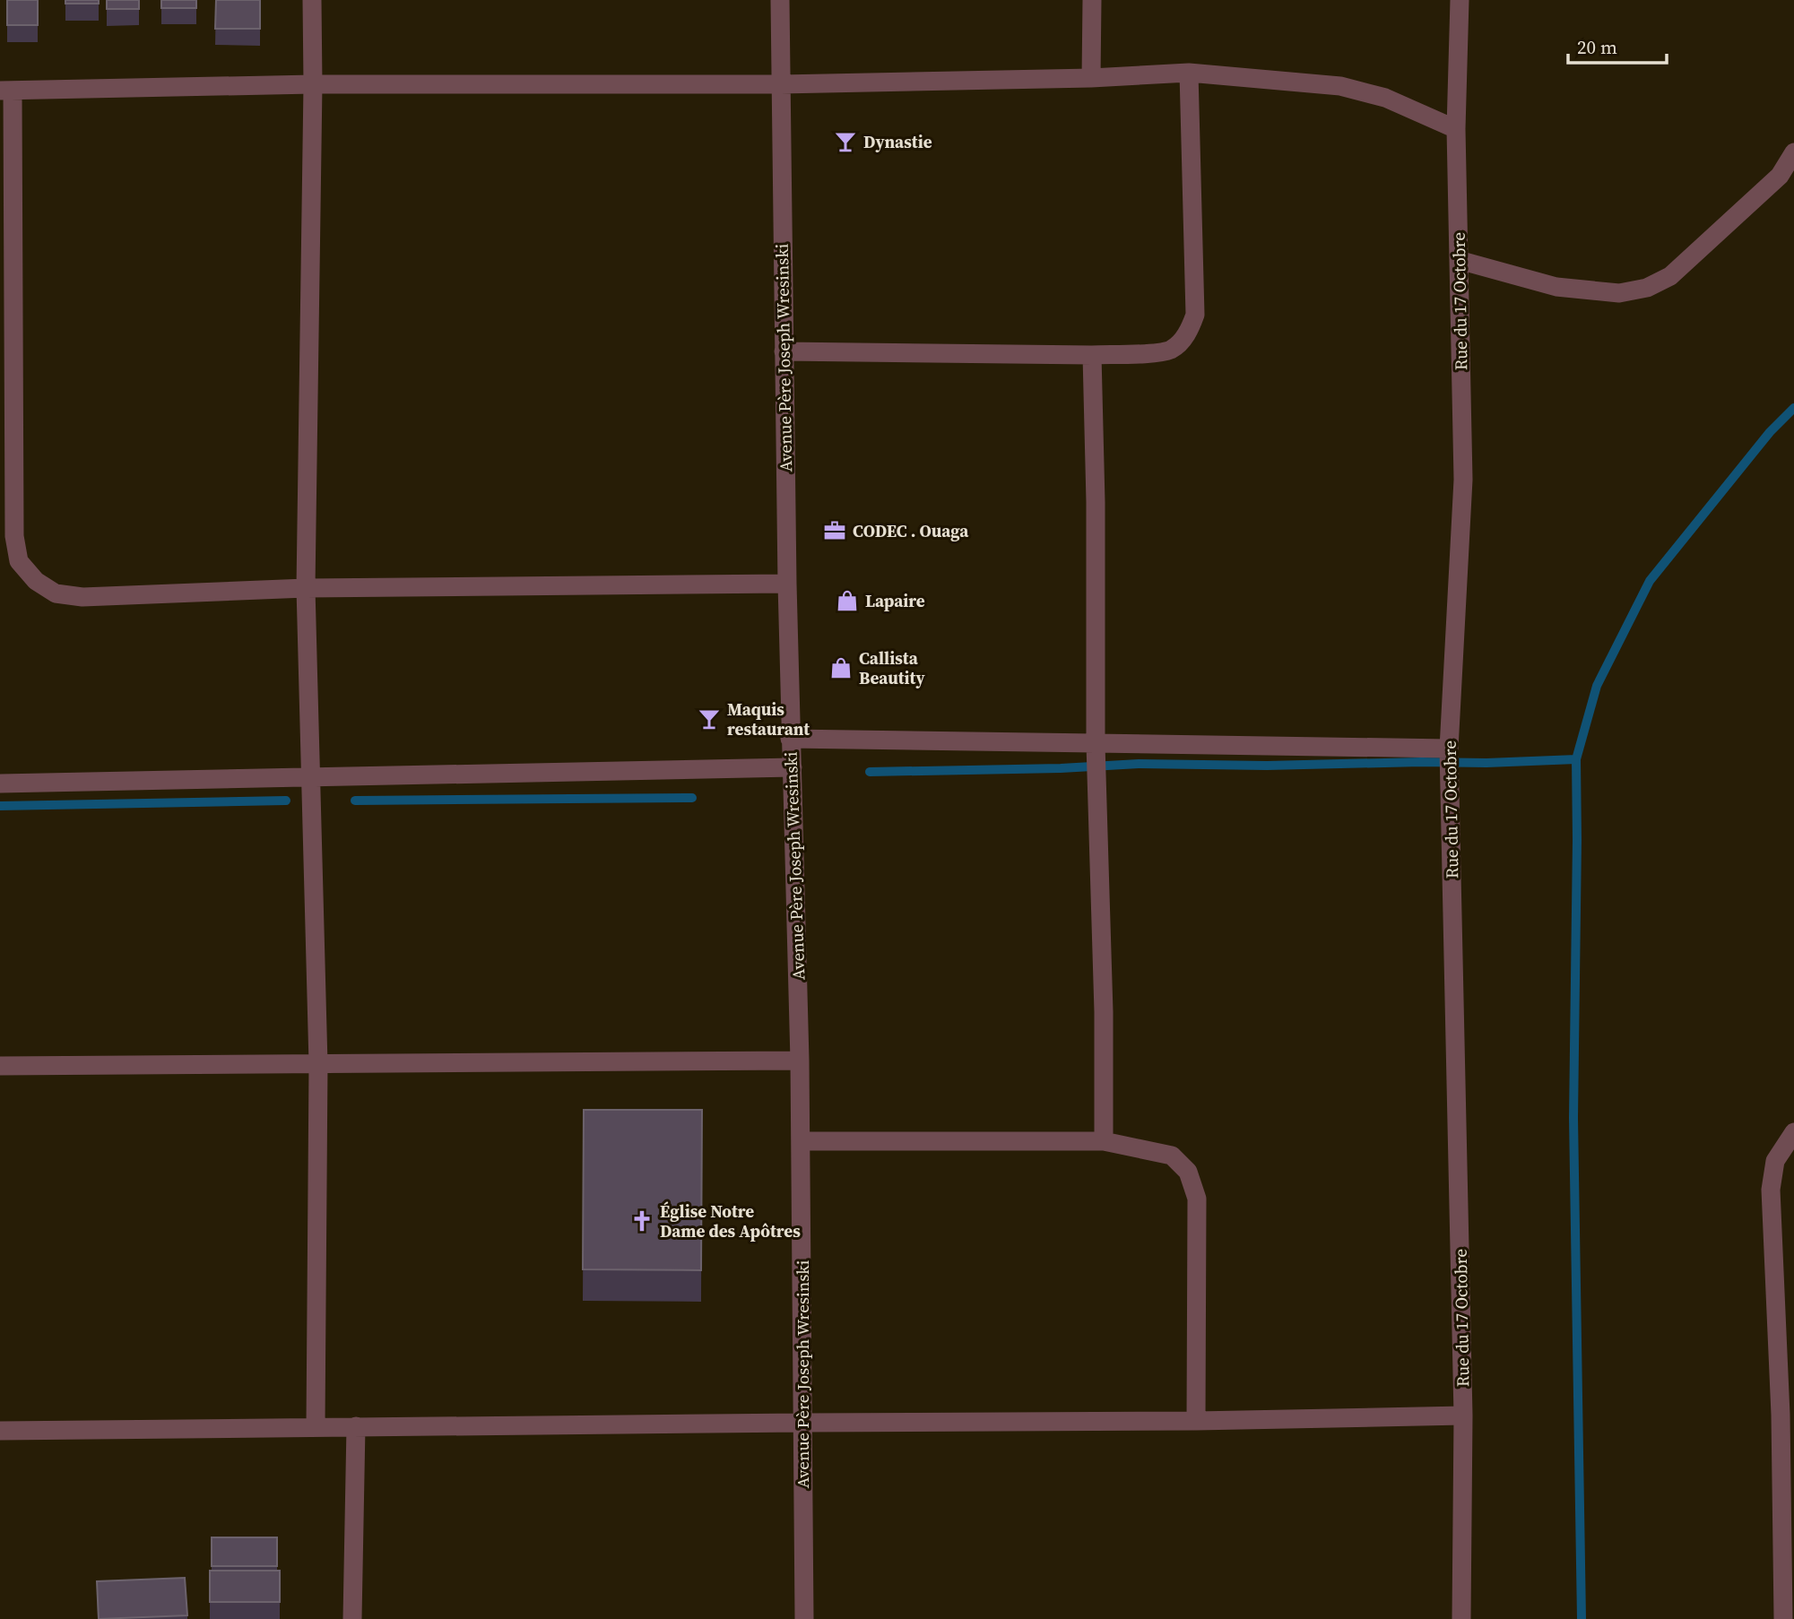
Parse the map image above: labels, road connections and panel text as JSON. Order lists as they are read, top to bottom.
{
  "streets": {
    "street": ["Rue du 17 Octobre", "Avenue Père Joseph Wresinski"]
  },
  "places": {
    "bar": ["Dynastie", "Maquis restaurant"],
    "office": ["CODEC . Ouaga"],
    "shop": ["Lapaire", "Callista Beautity"],
    "church": ["Église Notre Dame des Apôtres"]
  },
  "scale_bar": "20 m"
}
